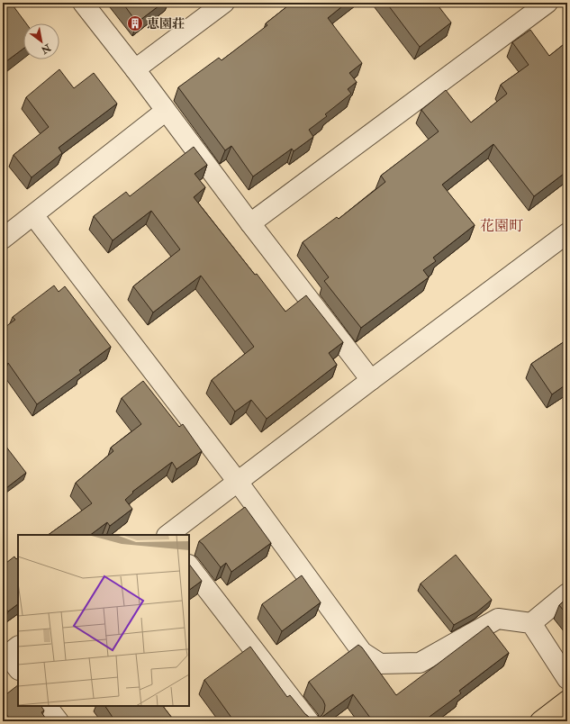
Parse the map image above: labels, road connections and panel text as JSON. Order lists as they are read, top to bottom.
{
  "districts": ["花園町"],
  "places": {
    "building": ["恵園荘"]
  },
  "north": "bottom right"
}
